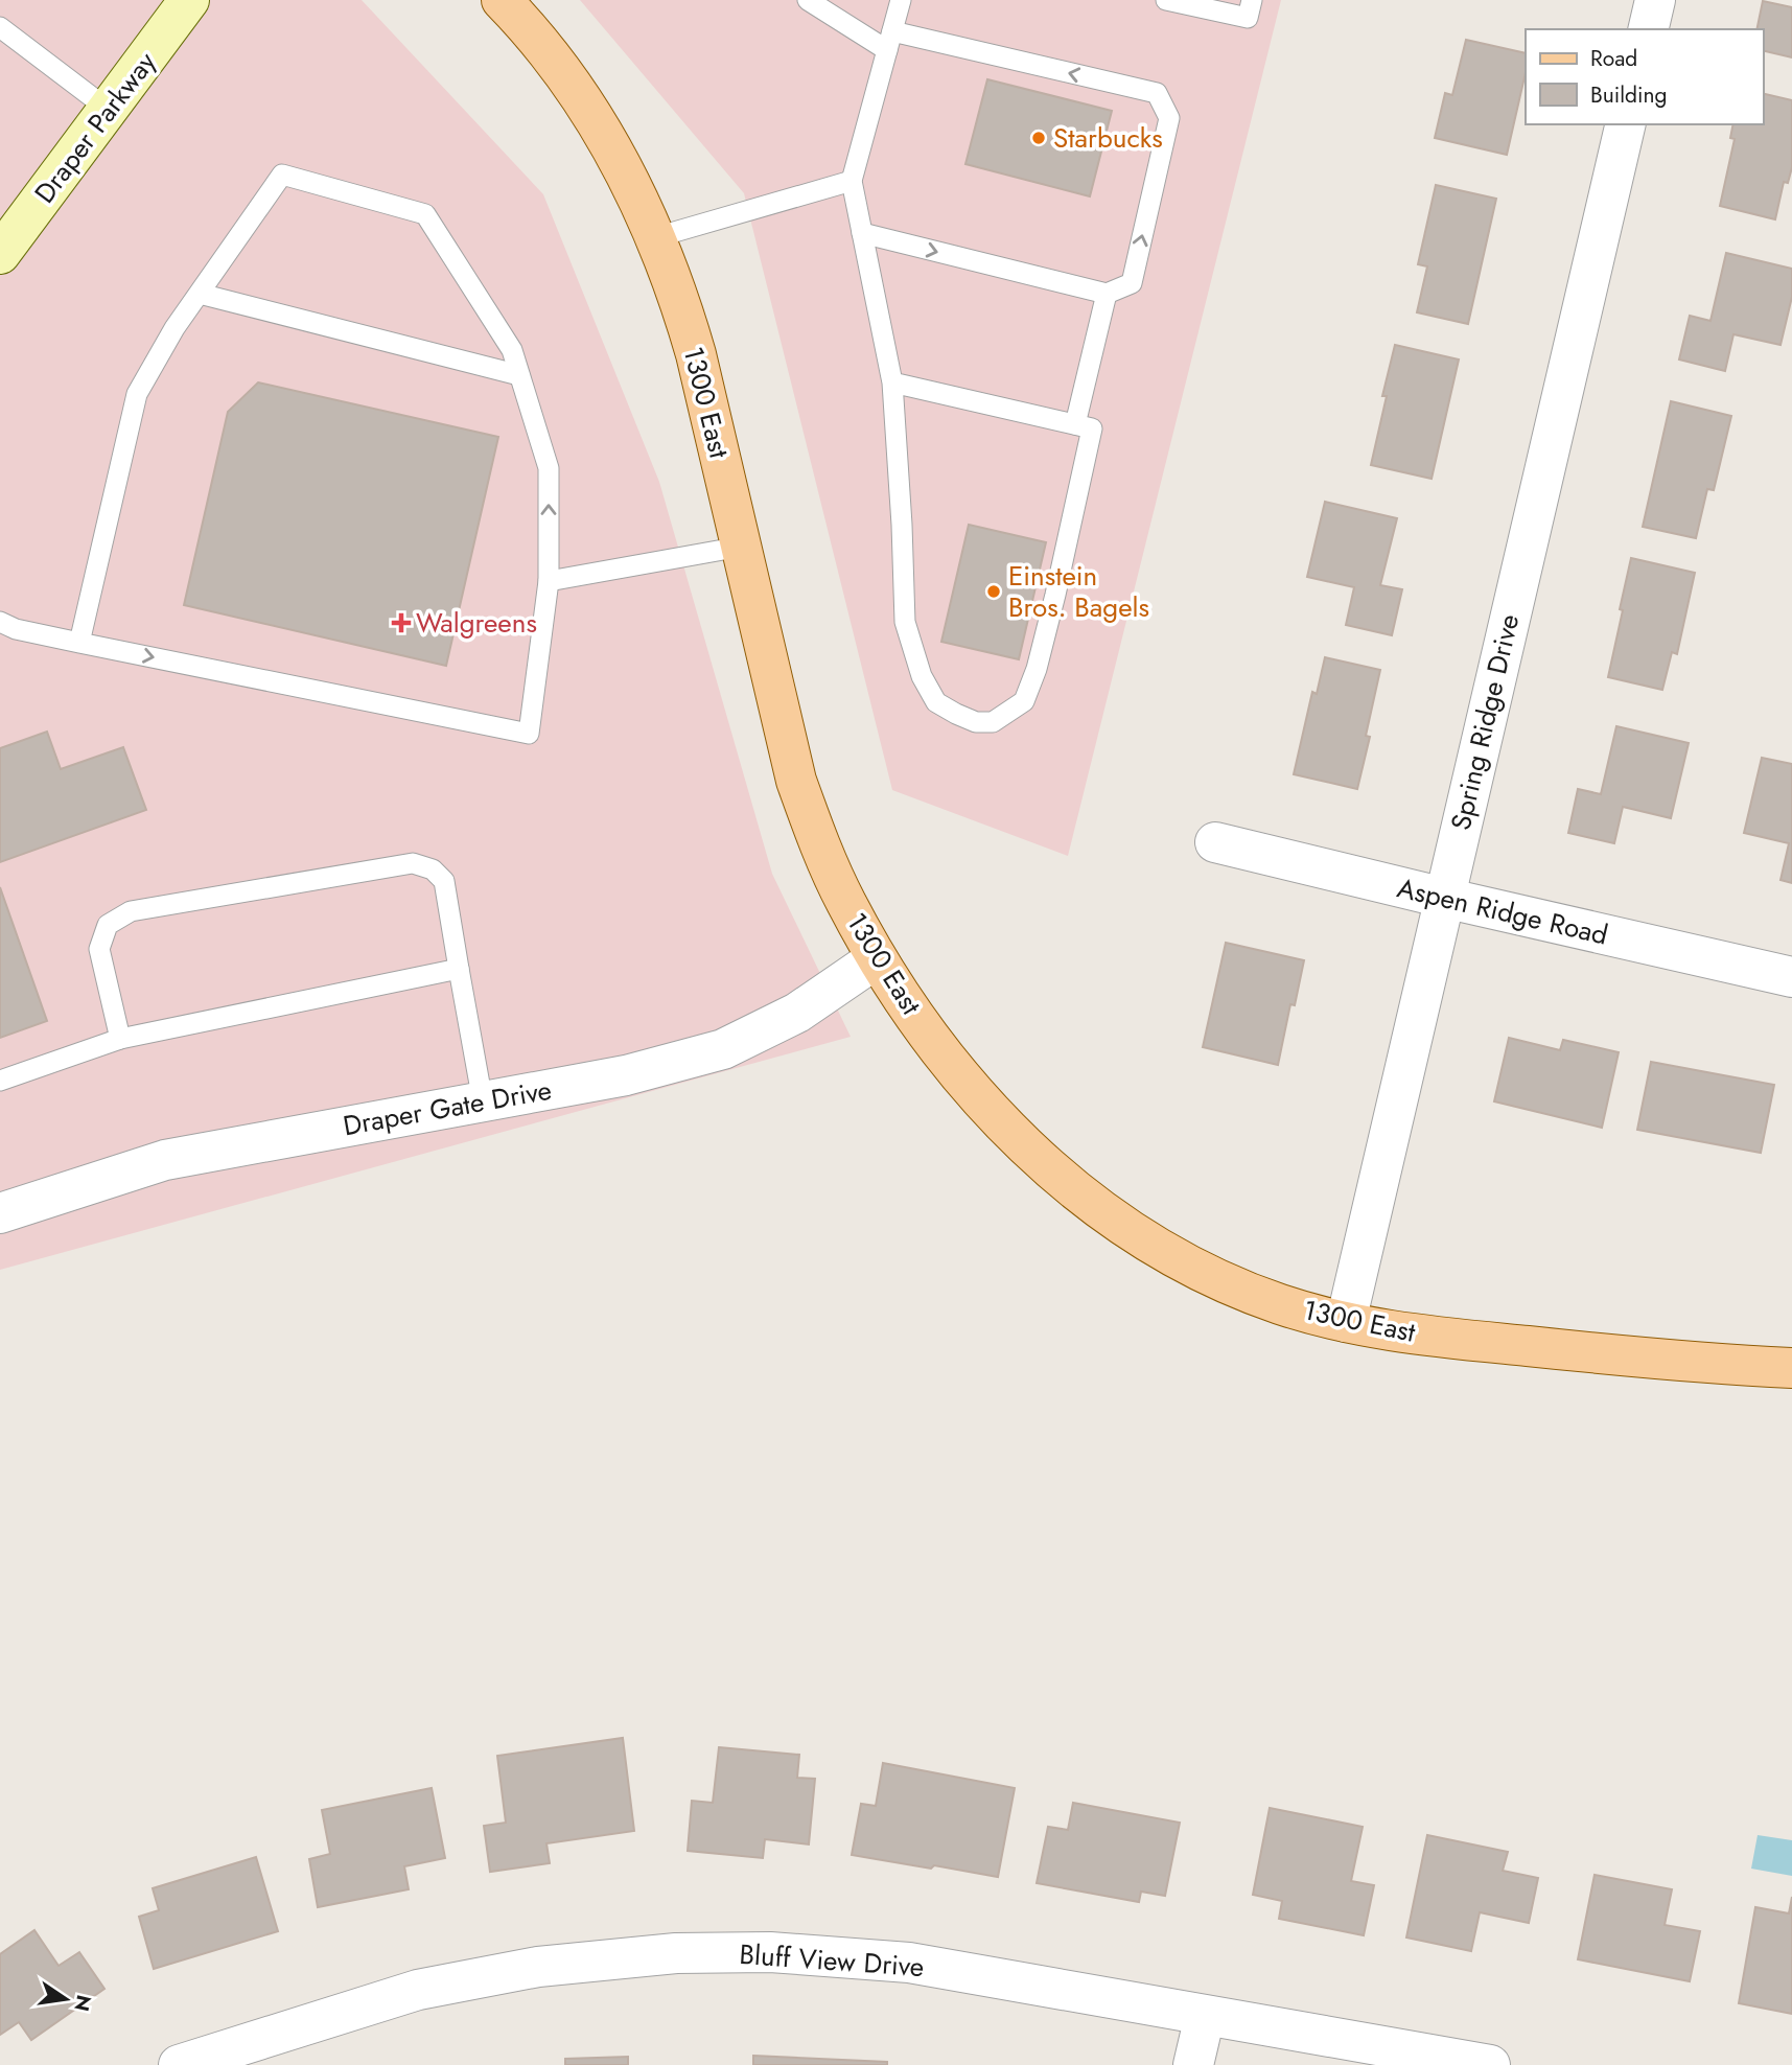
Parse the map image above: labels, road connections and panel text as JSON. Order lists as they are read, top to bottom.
{
  "streets": {
    "main road": ["Draper Parkway", "1300 East"],
    "street": [
      "Spring Ridge Drive",
      "Aspen Ridge Road",
      "Draper Gate Drive",
      "Bluff View Drive"
    ]
  },
  "crossings": [
    ["1300 East", "Spring Ridge Drive"],
    ["1300 East", "Draper Gate Drive"],
    ["Spring Ridge Drive", "Aspen Ridge Road"]
  ],
  "places": {
    "other": ["Starbucks", "Einstein Bros. Bagels"],
    "health": ["Walgreens"]
  },
  "legend": ["Road", "Building"],
  "north": "right"
}
